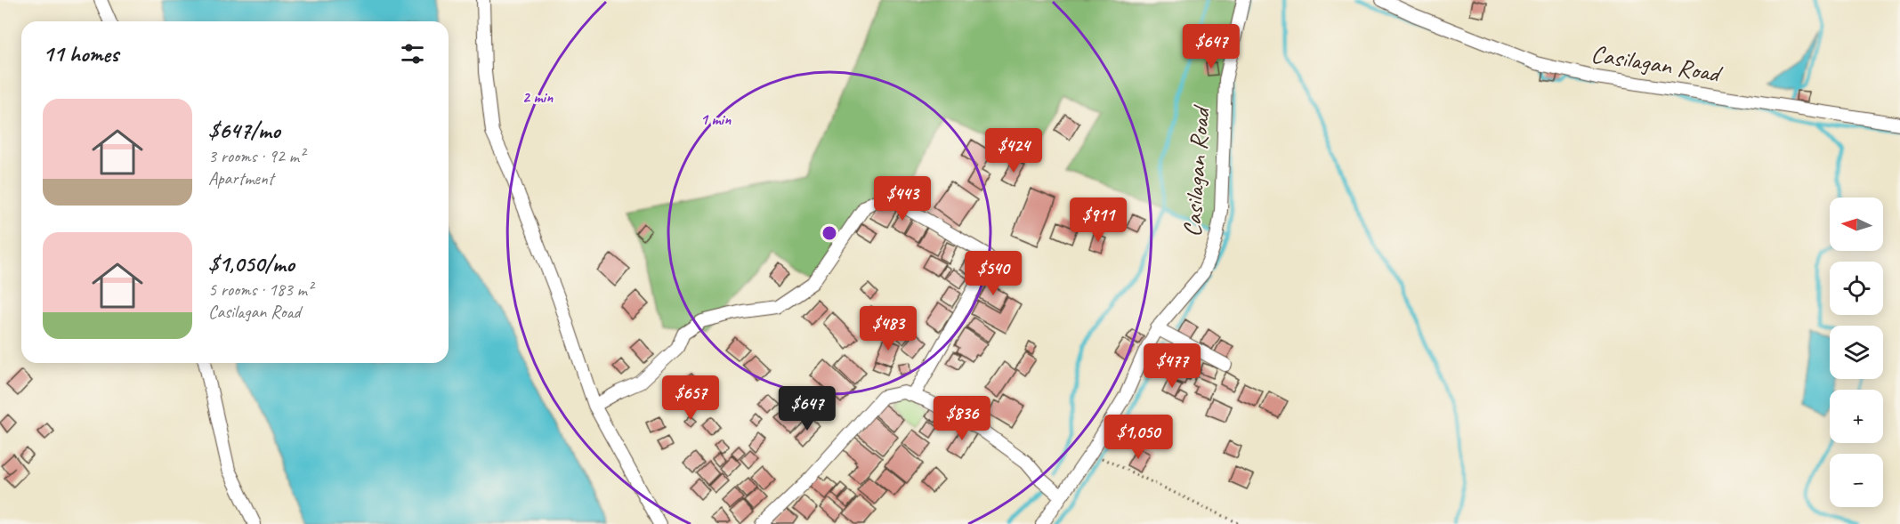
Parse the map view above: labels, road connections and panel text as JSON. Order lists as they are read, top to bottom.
{
  "streets": {
    "street": ["Casilagan Road"]
  },
  "north": "left",
  "page": {
    "heading": "11 homes",
    "price": [
      "$647",
      "$424",
      "$443",
      "$911",
      "$540",
      "$483",
      "$477",
      "$657",
      "$647",
      "$836",
      "$1,050"
    ],
    "list": [
      {
        "name": "$647/mo",
        "note": "3 rooms · 92 m² · Apartment"
      },
      {
        "name": "$1,050/mo",
        "note": "5 rooms · 183 m² · Casilagan Road"
      }
    ],
    "map_buttons": ["+", "−"]
  },
  "rings": ["2 min", "1 min"]
}
